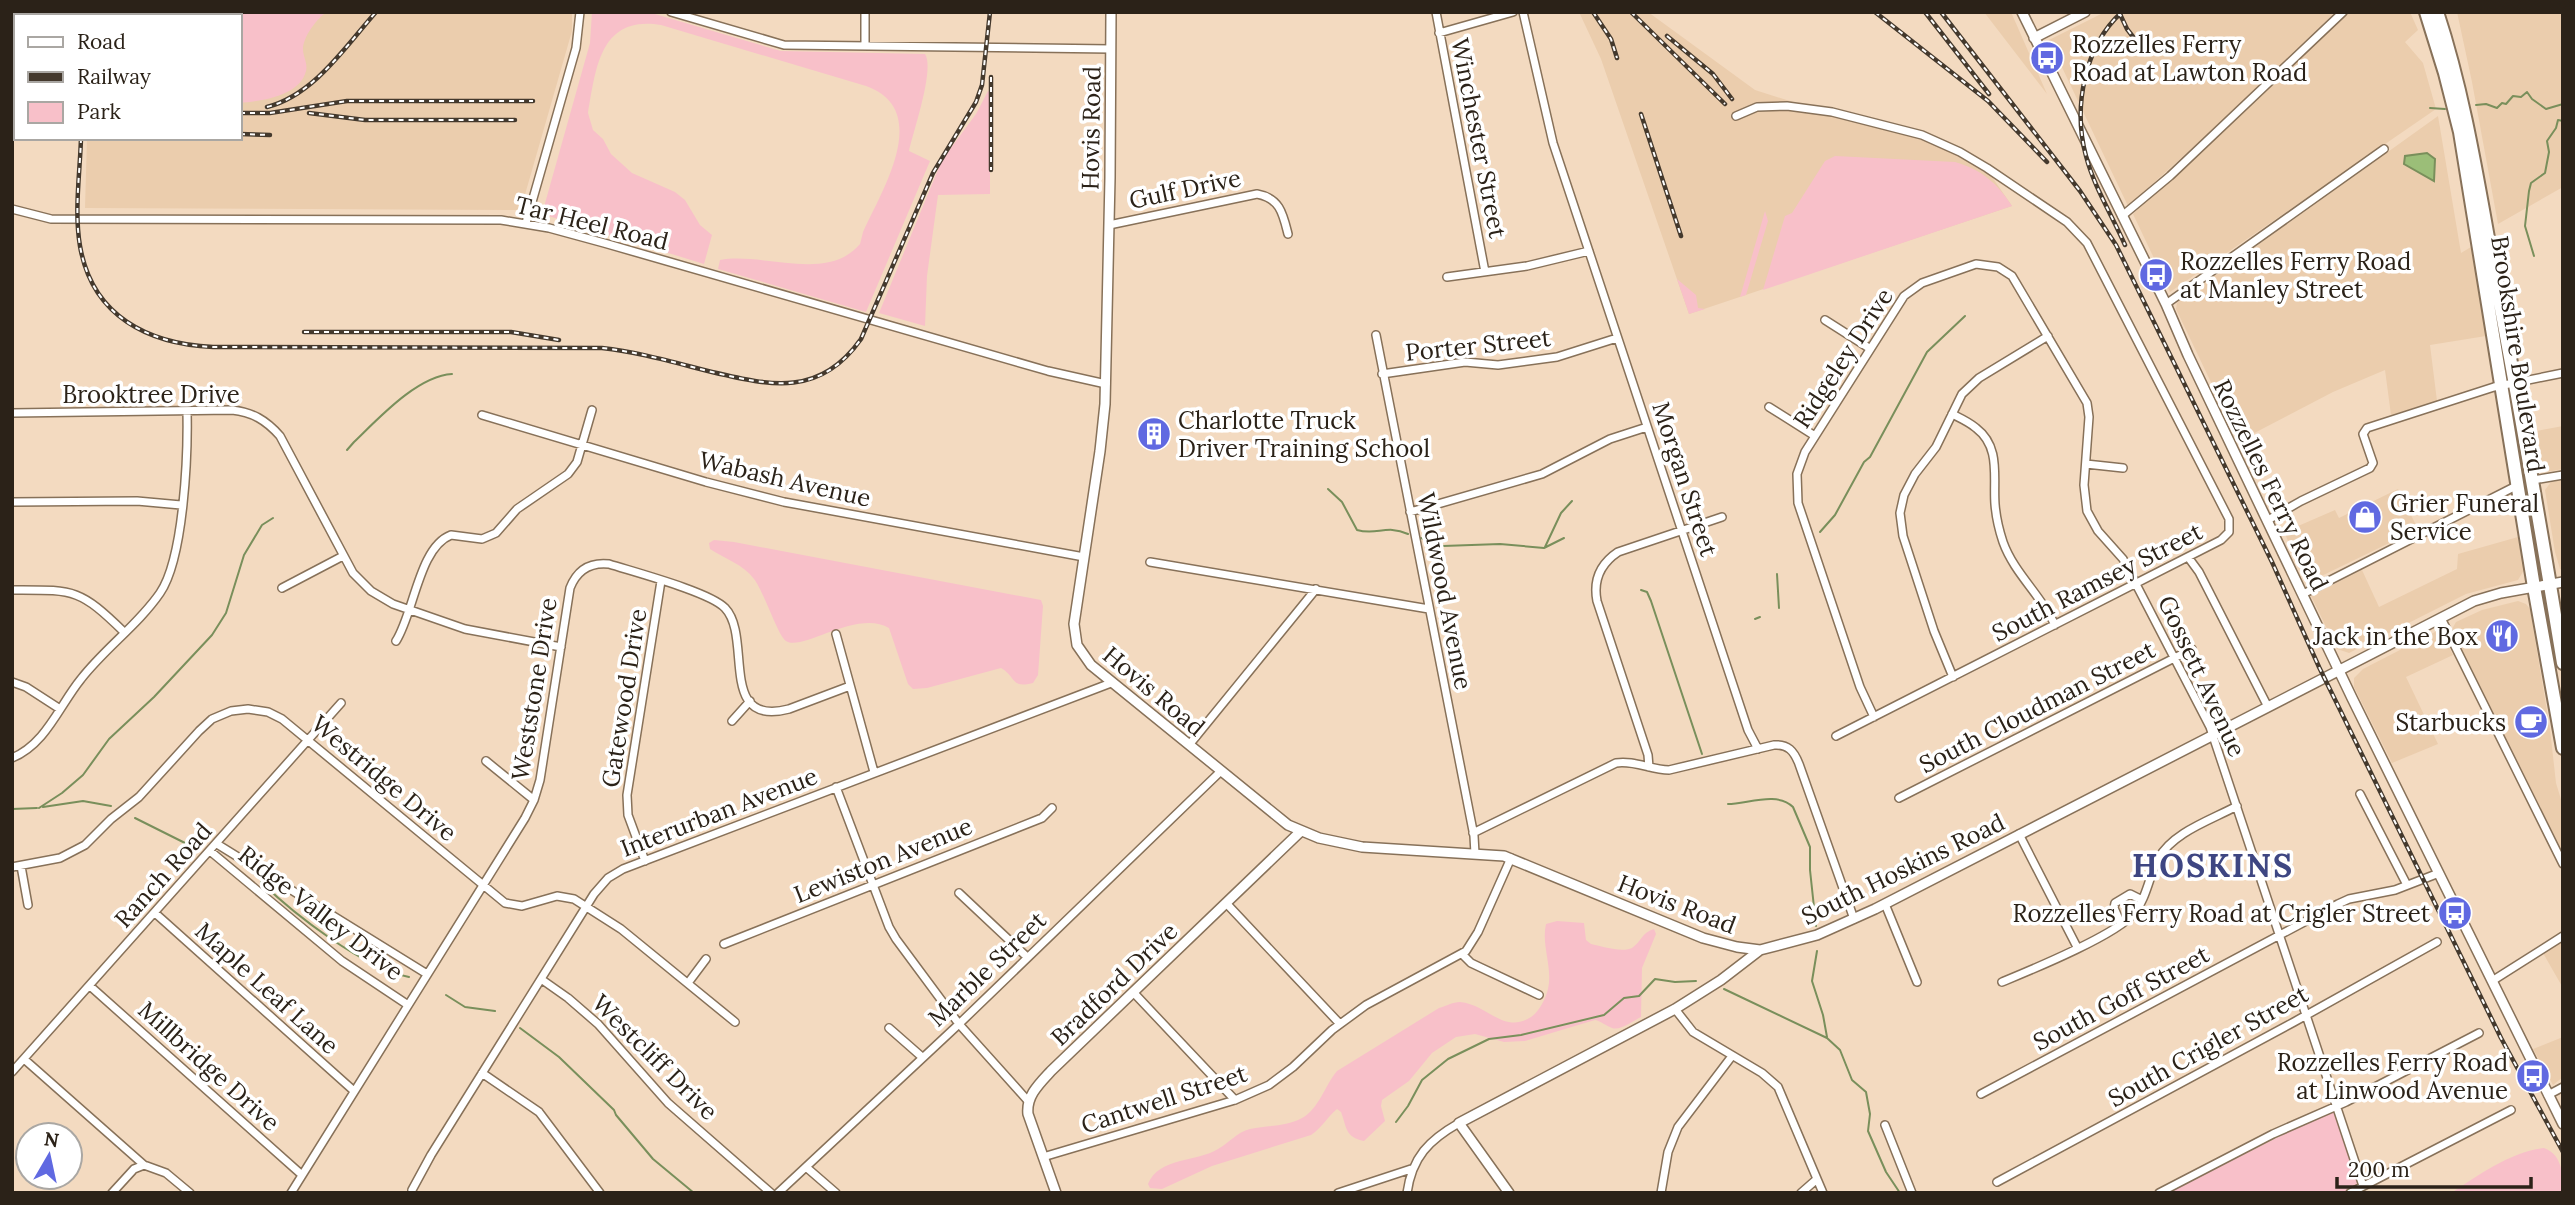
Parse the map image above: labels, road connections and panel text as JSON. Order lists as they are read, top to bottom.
{
  "streets": {
    "highway": ["Brookshire Boulevard"],
    "street": [
      "Hovis Road",
      "Winchester Street",
      "Gulf Drive",
      "Tar Heel Road",
      "Porter Street",
      "Ridgeley Drive",
      "Brooktree Drive",
      "Wabash Avenue",
      "Morgan Street",
      "Rozzelles Ferry Road",
      "South Ramsey Street",
      "Wildwood Avenue",
      "Gossett Avenue",
      "Weststone Drive",
      "Gatewood Drive",
      "South Cloudman Street",
      "Westridge Drive",
      "Interurban Avenue",
      "Lewiston Avenue",
      "South Hoskins Road",
      "Ranch Road",
      "Ridge Valley Drive",
      "Marble Street",
      "Bradford Drive",
      "Maple Leaf Lane",
      "South Goff Street",
      "South Crigler Street",
      "Westcliff Drive",
      "Millbridge Drive",
      "Cantwell Street"
    ]
  },
  "crossings": [
    ["Hovis Road", "Gulf Drive"],
    ["Hovis Road", "Tar Heel Road"],
    ["Hovis Road", "Wabash Avenue"],
    ["Hovis Road", "Wildwood Avenue"],
    ["Hovis Road", "Interurban Avenue"],
    ["Hovis Road", "South Hoskins Road"],
    ["Hovis Road", "Marble Street"],
    ["Hovis Road", "Bradford Drive"],
    ["Porter Street", "Morgan Street"],
    ["Porter Street", "Wildwood Avenue"],
    ["Brookshire Boulevard", "South Hoskins Road"],
    ["Ridgeley Drive", "South Ramsey Street"],
    ["Ridgeley Drive", "Gossett Avenue"],
    ["Brooktree Drive", "Weststone Drive"],
    ["Rozzelles Ferry Road", "South Hoskins Road"],
    ["Rozzelles Ferry Road", "South Goff Street"],
    ["South Ramsey Street", "Gossett Avenue"],
    ["Gossett Avenue", "South Cloudman Street"],
    ["Gossett Avenue", "South Hoskins Road"],
    ["Gossett Avenue", "South Goff Street"],
    ["Gossett Avenue", "South Crigler Street"],
    ["Weststone Drive", "Gatewood Drive"],
    ["Weststone Drive", "Westridge Drive"],
    ["Weststone Drive", "Ridge Valley Drive"],
    ["Weststone Drive", "Maple Leaf Lane"],
    ["Weststone Drive", "Millbridge Drive"],
    ["Gatewood Drive", "Interurban Avenue"],
    ["Westridge Drive", "Interurban Avenue"],
    ["Westridge Drive", "Ranch Road"],
    ["Interurban Avenue", "Westcliff Drive"],
    ["Ranch Road", "Ridge Valley Drive"],
    ["Ranch Road", "Maple Leaf Lane"],
    ["Ranch Road", "Millbridge Drive"]
  ],
  "districts": ["HOSKINS"],
  "places": {
    "bus stop": [
      "Rozzelles Ferry Road at Lawton Road",
      "Rozzelles Ferry Road at Manley Street",
      "Rozzelles Ferry Road at Crigler Street",
      "Rozzelles Ferry Road at Linwood Avenue"
    ],
    "building": ["Charlotte Truck Driver Training School"],
    "shop": ["Grier Funeral Service"],
    "restaurant": ["Jack in the Box"],
    "cafe": ["Starbucks"]
  },
  "legend": ["Road", "Railway", "Park"],
  "scale_bar": "200 m",
  "north": "top"
}
